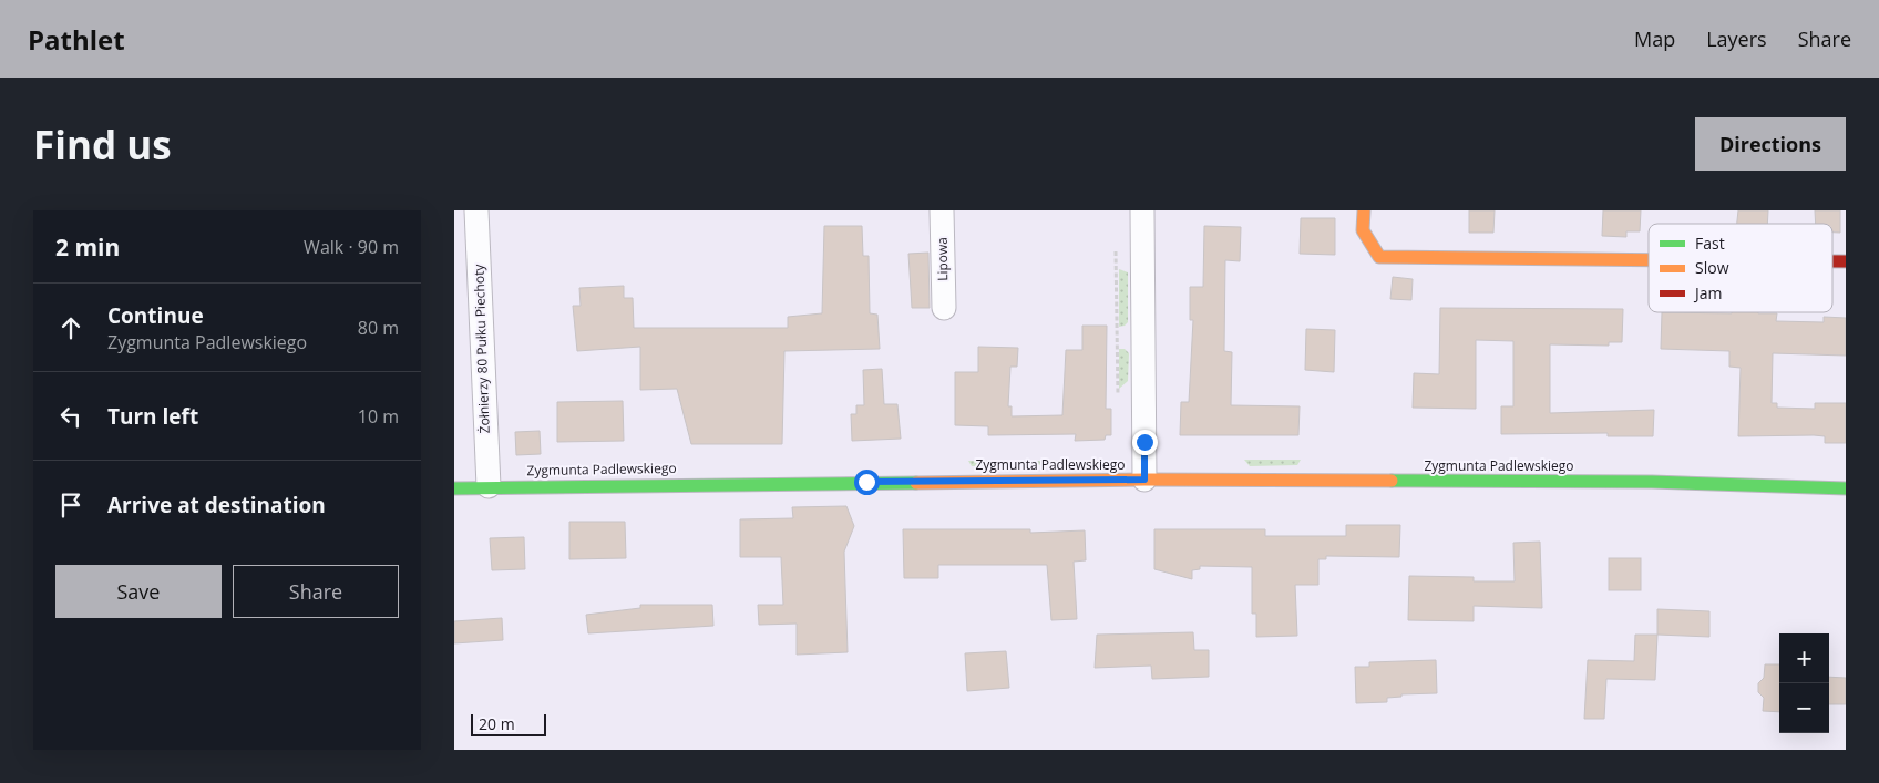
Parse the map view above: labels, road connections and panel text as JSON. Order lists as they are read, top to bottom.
{
  "streets": {
    "street": ["Lipowa", "Żołnierzy 80 Pułku Piechoty", "Zygmunta Padlewskiego"]
  },
  "crossings": [
    ["Żołnierzy 80 Pułku Piechoty", "Zygmunta Padlewskiego"]
  ],
  "legend": ["Fast", "Slow", "Jam"],
  "scale_bar": "20 m",
  "page": {
    "header": "Pathlet",
    "nav": ["Map", "Layers", "Share"],
    "buttons": [
      "Directions",
      ["Save", "Share"]
    ],
    "title": "Find us",
    "heading": ["2 min", "Walk · 90 m"],
    "list": [
      ["Continue", "Zygmunta Padlewskiego", "80 m"],
      ["Turn left", "10 m"],
      "Arrive at destination"
    ],
    "map_buttons": ["+", "−"],
    "scale": "20 m"
  }
}
